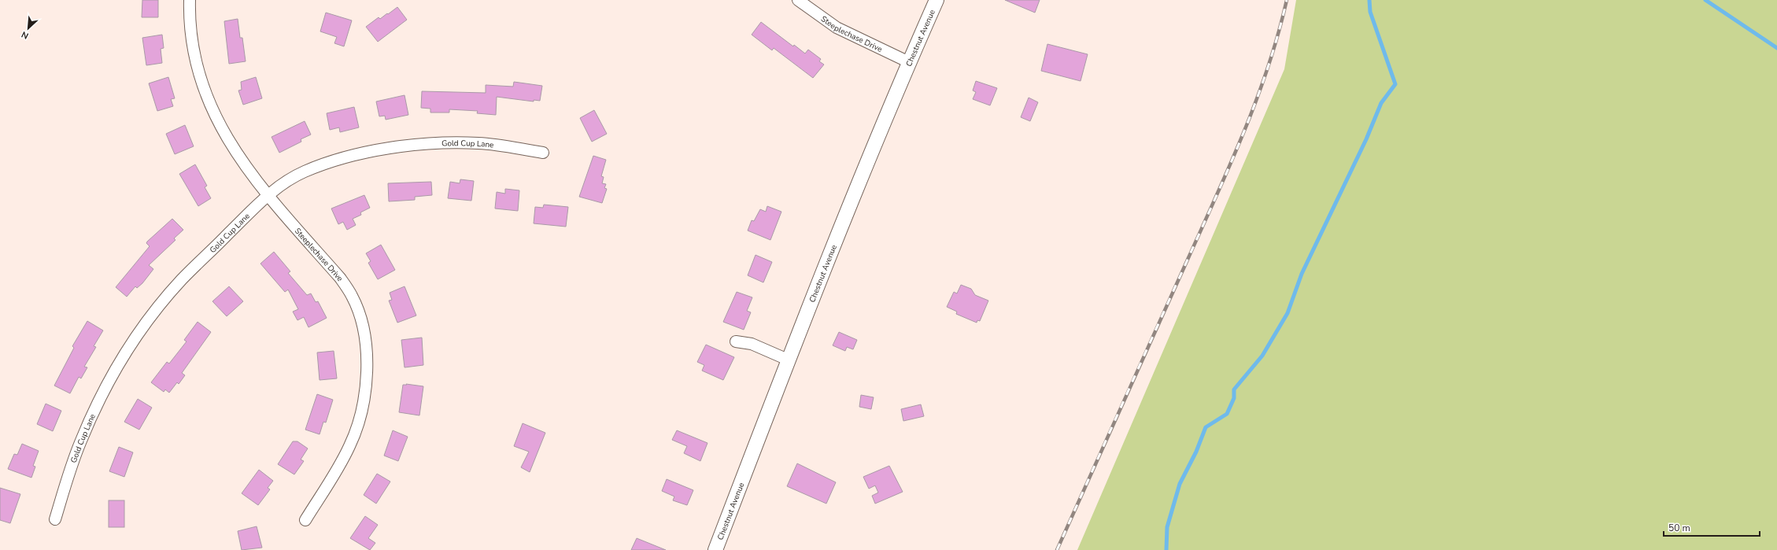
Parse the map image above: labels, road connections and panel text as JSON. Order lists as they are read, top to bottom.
{
  "streets": {
    "street": ["Steeplechase Drive", "Chestnut Avenue", "Gold Cup Lane"]
  },
  "crossings": [
    ["Steeplechase Drive", "Chestnut Avenue"],
    ["Steeplechase Drive", "Gold Cup Lane"]
  ],
  "scale_bar": "50 m",
  "north": "bottom left"
}
